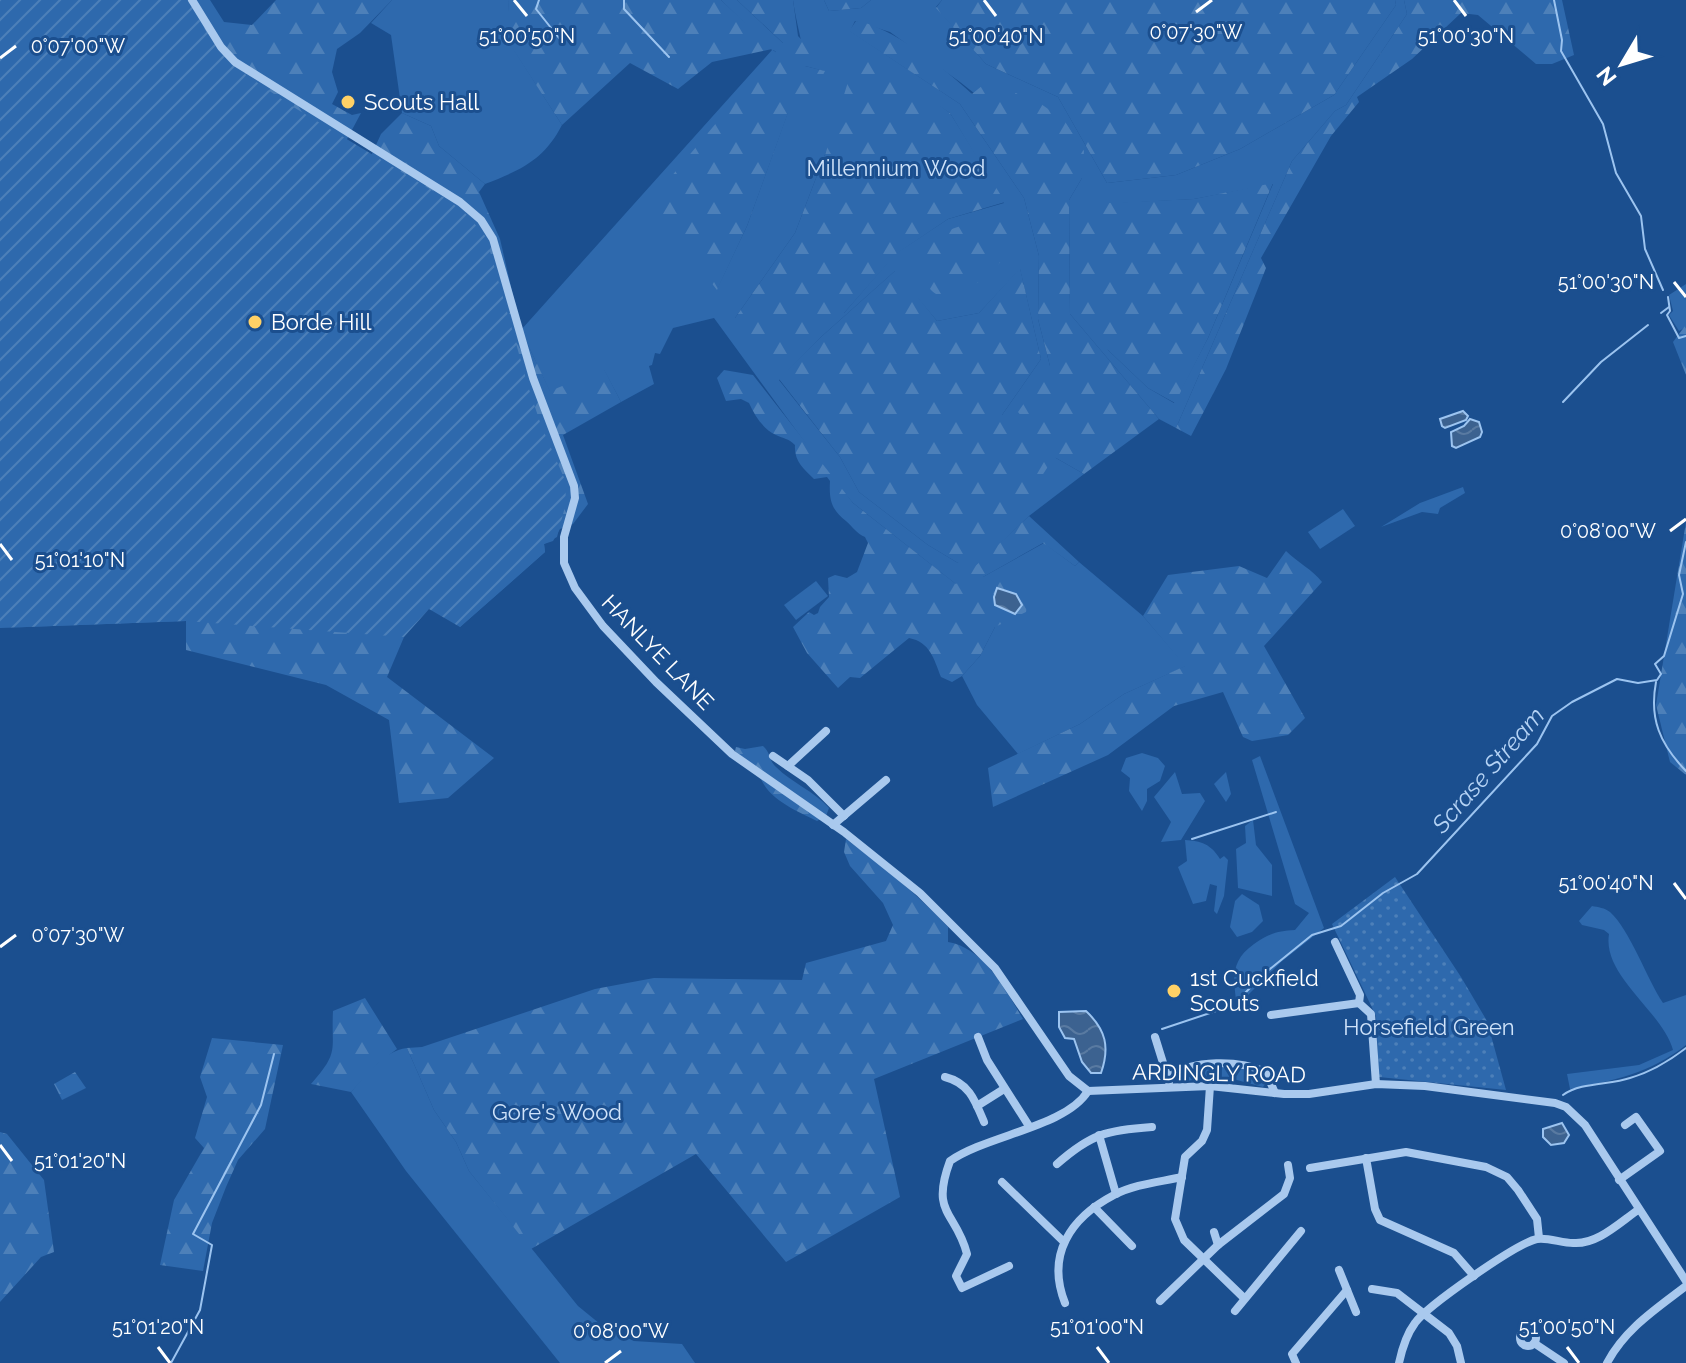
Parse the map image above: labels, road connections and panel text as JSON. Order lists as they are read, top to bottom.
{
  "streets": {
    "street": ["HANLYE LANE", "ARDINGLY ROAD"]
  },
  "crossings": [
    ["HANLYE LANE", "ARDINGLY ROAD"]
  ],
  "water": ["Scrase Stream"],
  "parks": ["Millennium Wood", "Horsefield Green", "Gore's Wood"],
  "places": ["Scouts Hall", "Borde Hill", "1st Cuckfield Scouts"],
  "north": "bottom left",
  "coordinates": [
    "0°07'30\"W",
    "51°00'50\"N",
    "51°00'40\"N",
    "51°00'30\"N",
    "0°07'00\"W",
    "0°08'00\"W",
    "51°01'10\"N",
    "51°01'20\"N",
    "51°01'00\"N"
  ]
}
